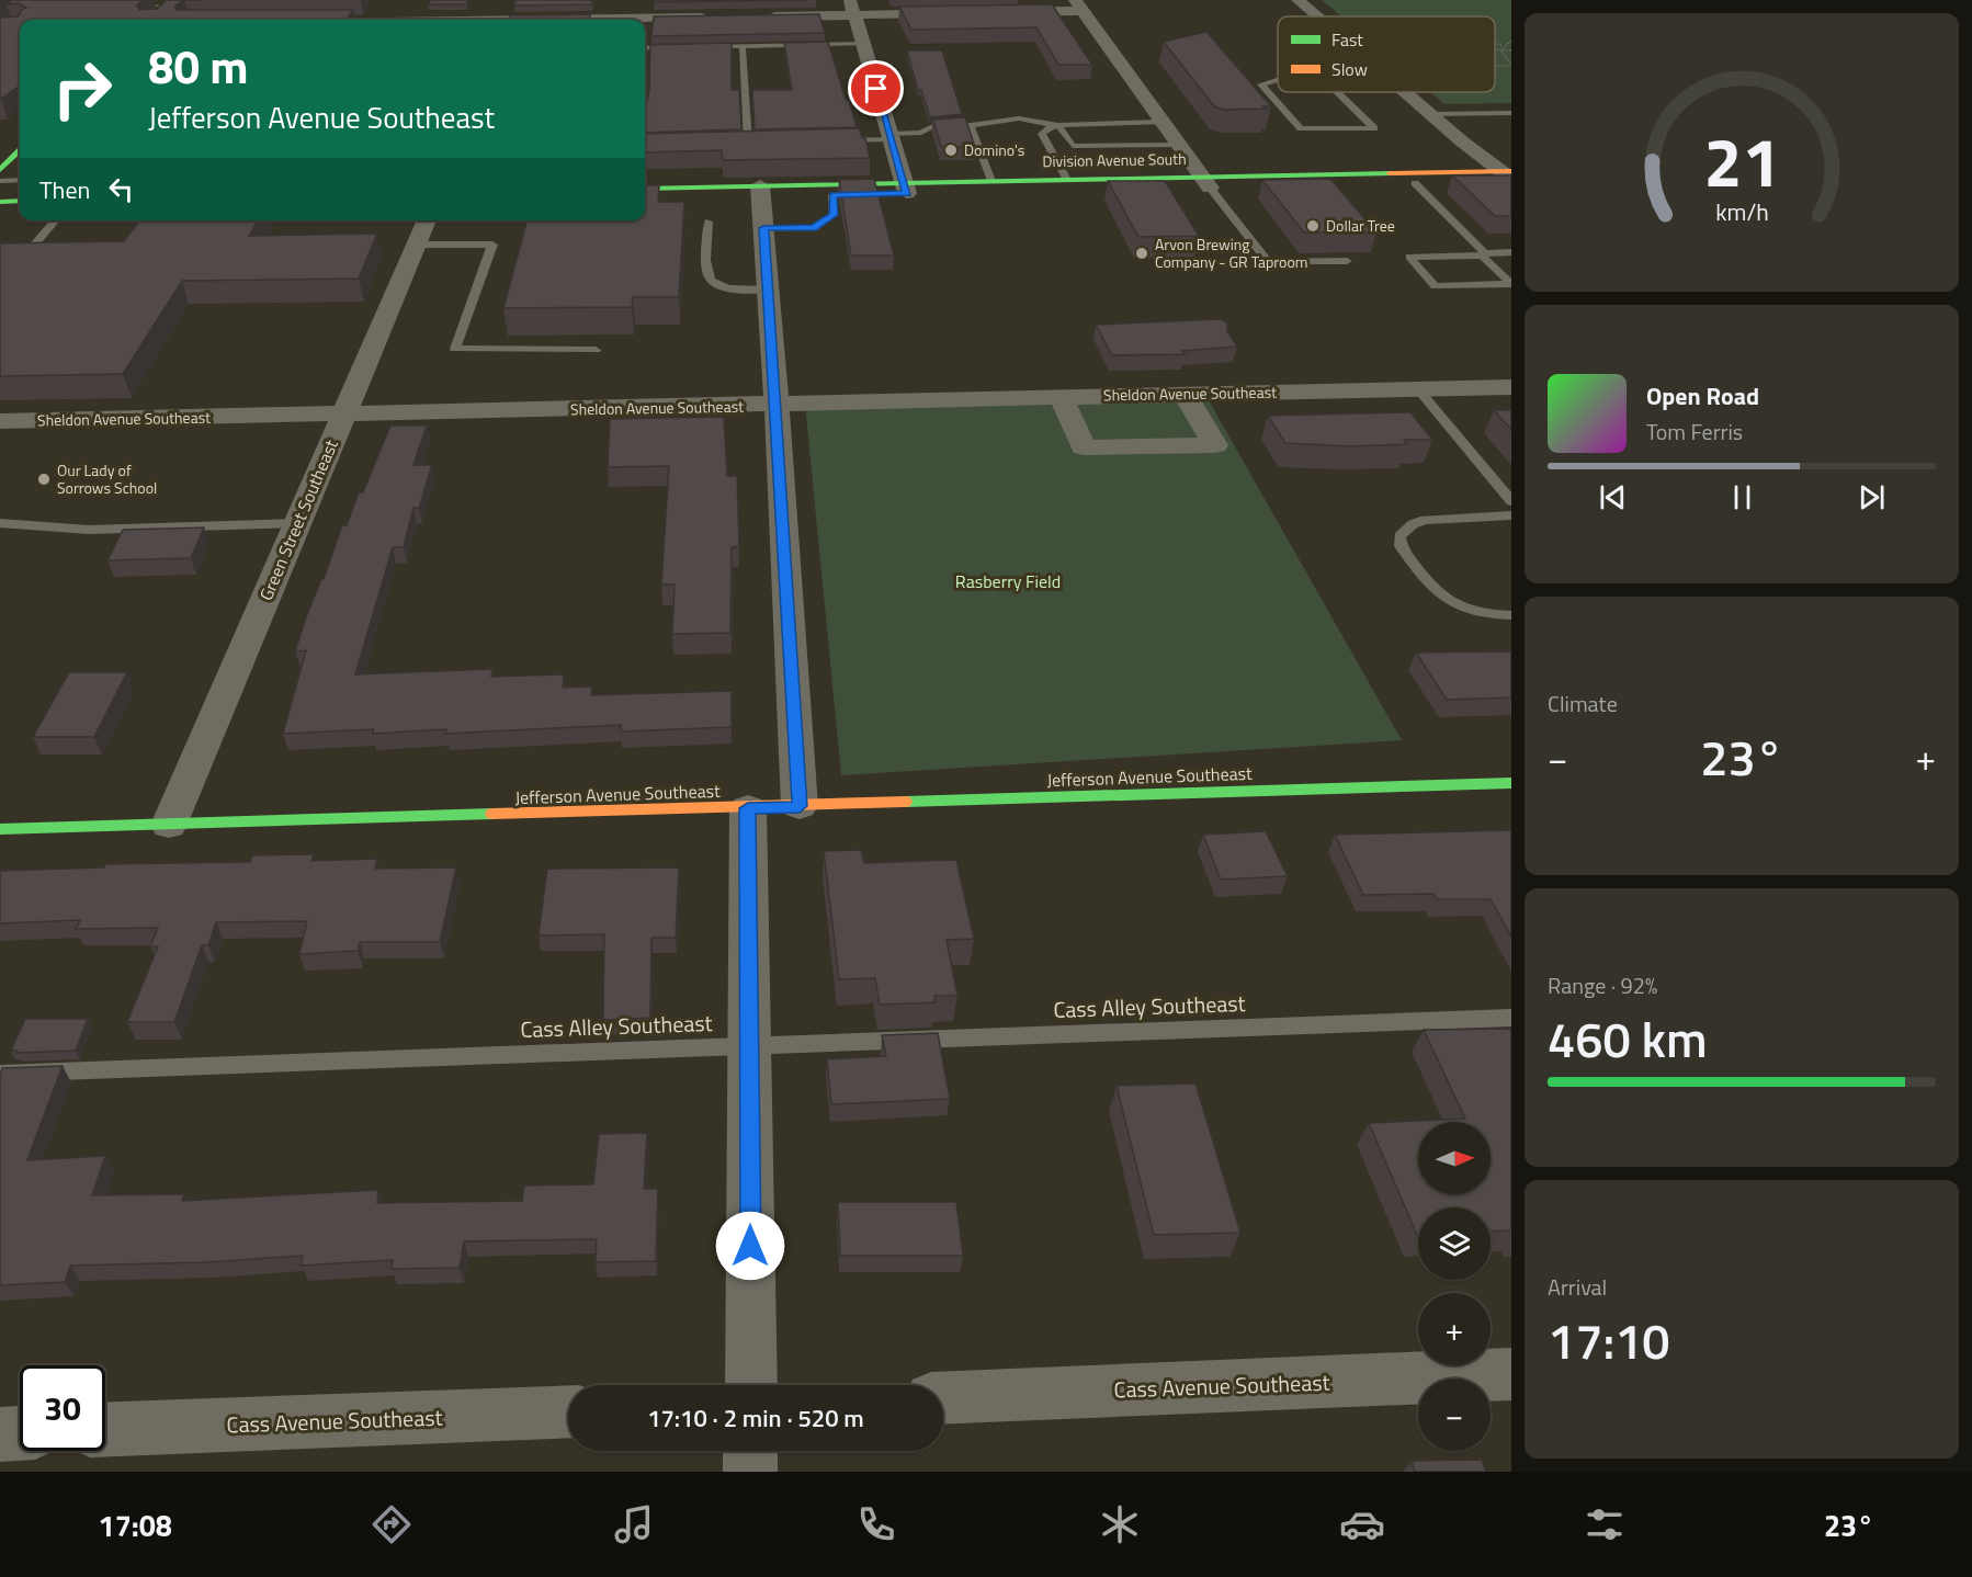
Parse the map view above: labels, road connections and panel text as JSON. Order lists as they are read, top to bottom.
{
  "streets": {
    "main road": ["Division Avenue South", "Jefferson Avenue Southeast"],
    "street": ["Sheldon Avenue Southeast", "Green Street Southeast", "Cass Avenue Southeast"],
    "lane": ["Cass Alley Southeast"]
  },
  "crossings": [
    ["Sheldon Avenue Southeast", "Green Street Southeast"],
    ["Green Street Southeast", "Jefferson Avenue Southeast"]
  ],
  "parks": ["Rasberry Field"],
  "places": [
    "Domino's",
    "Dollar Tree",
    "Arvon Brewing Company - GR Taproom",
    "Our Lady of Sorrows School"
  ],
  "legend": ["Fast", "Slow"],
  "north": "right",
  "page": {
    "turn": ["80 m", "Jefferson Avenue Southeast"],
    "then": "Then",
    "song": ["Open Road", "Tom Ferris"],
    "tile": [
      "Climate",
      ["Range · 92%", "460 km"],
      ["Arrival", "17:10"]
    ],
    "heat": ["−", "23°", "+"],
    "map_buttons": ["+", "−"],
    "limit": "30",
    "trip": "17:10 · 2 min · 520 m",
    "tabs": ["17:08", "23°"],
    "gauge": ["21", "km/h"]
  }
}
